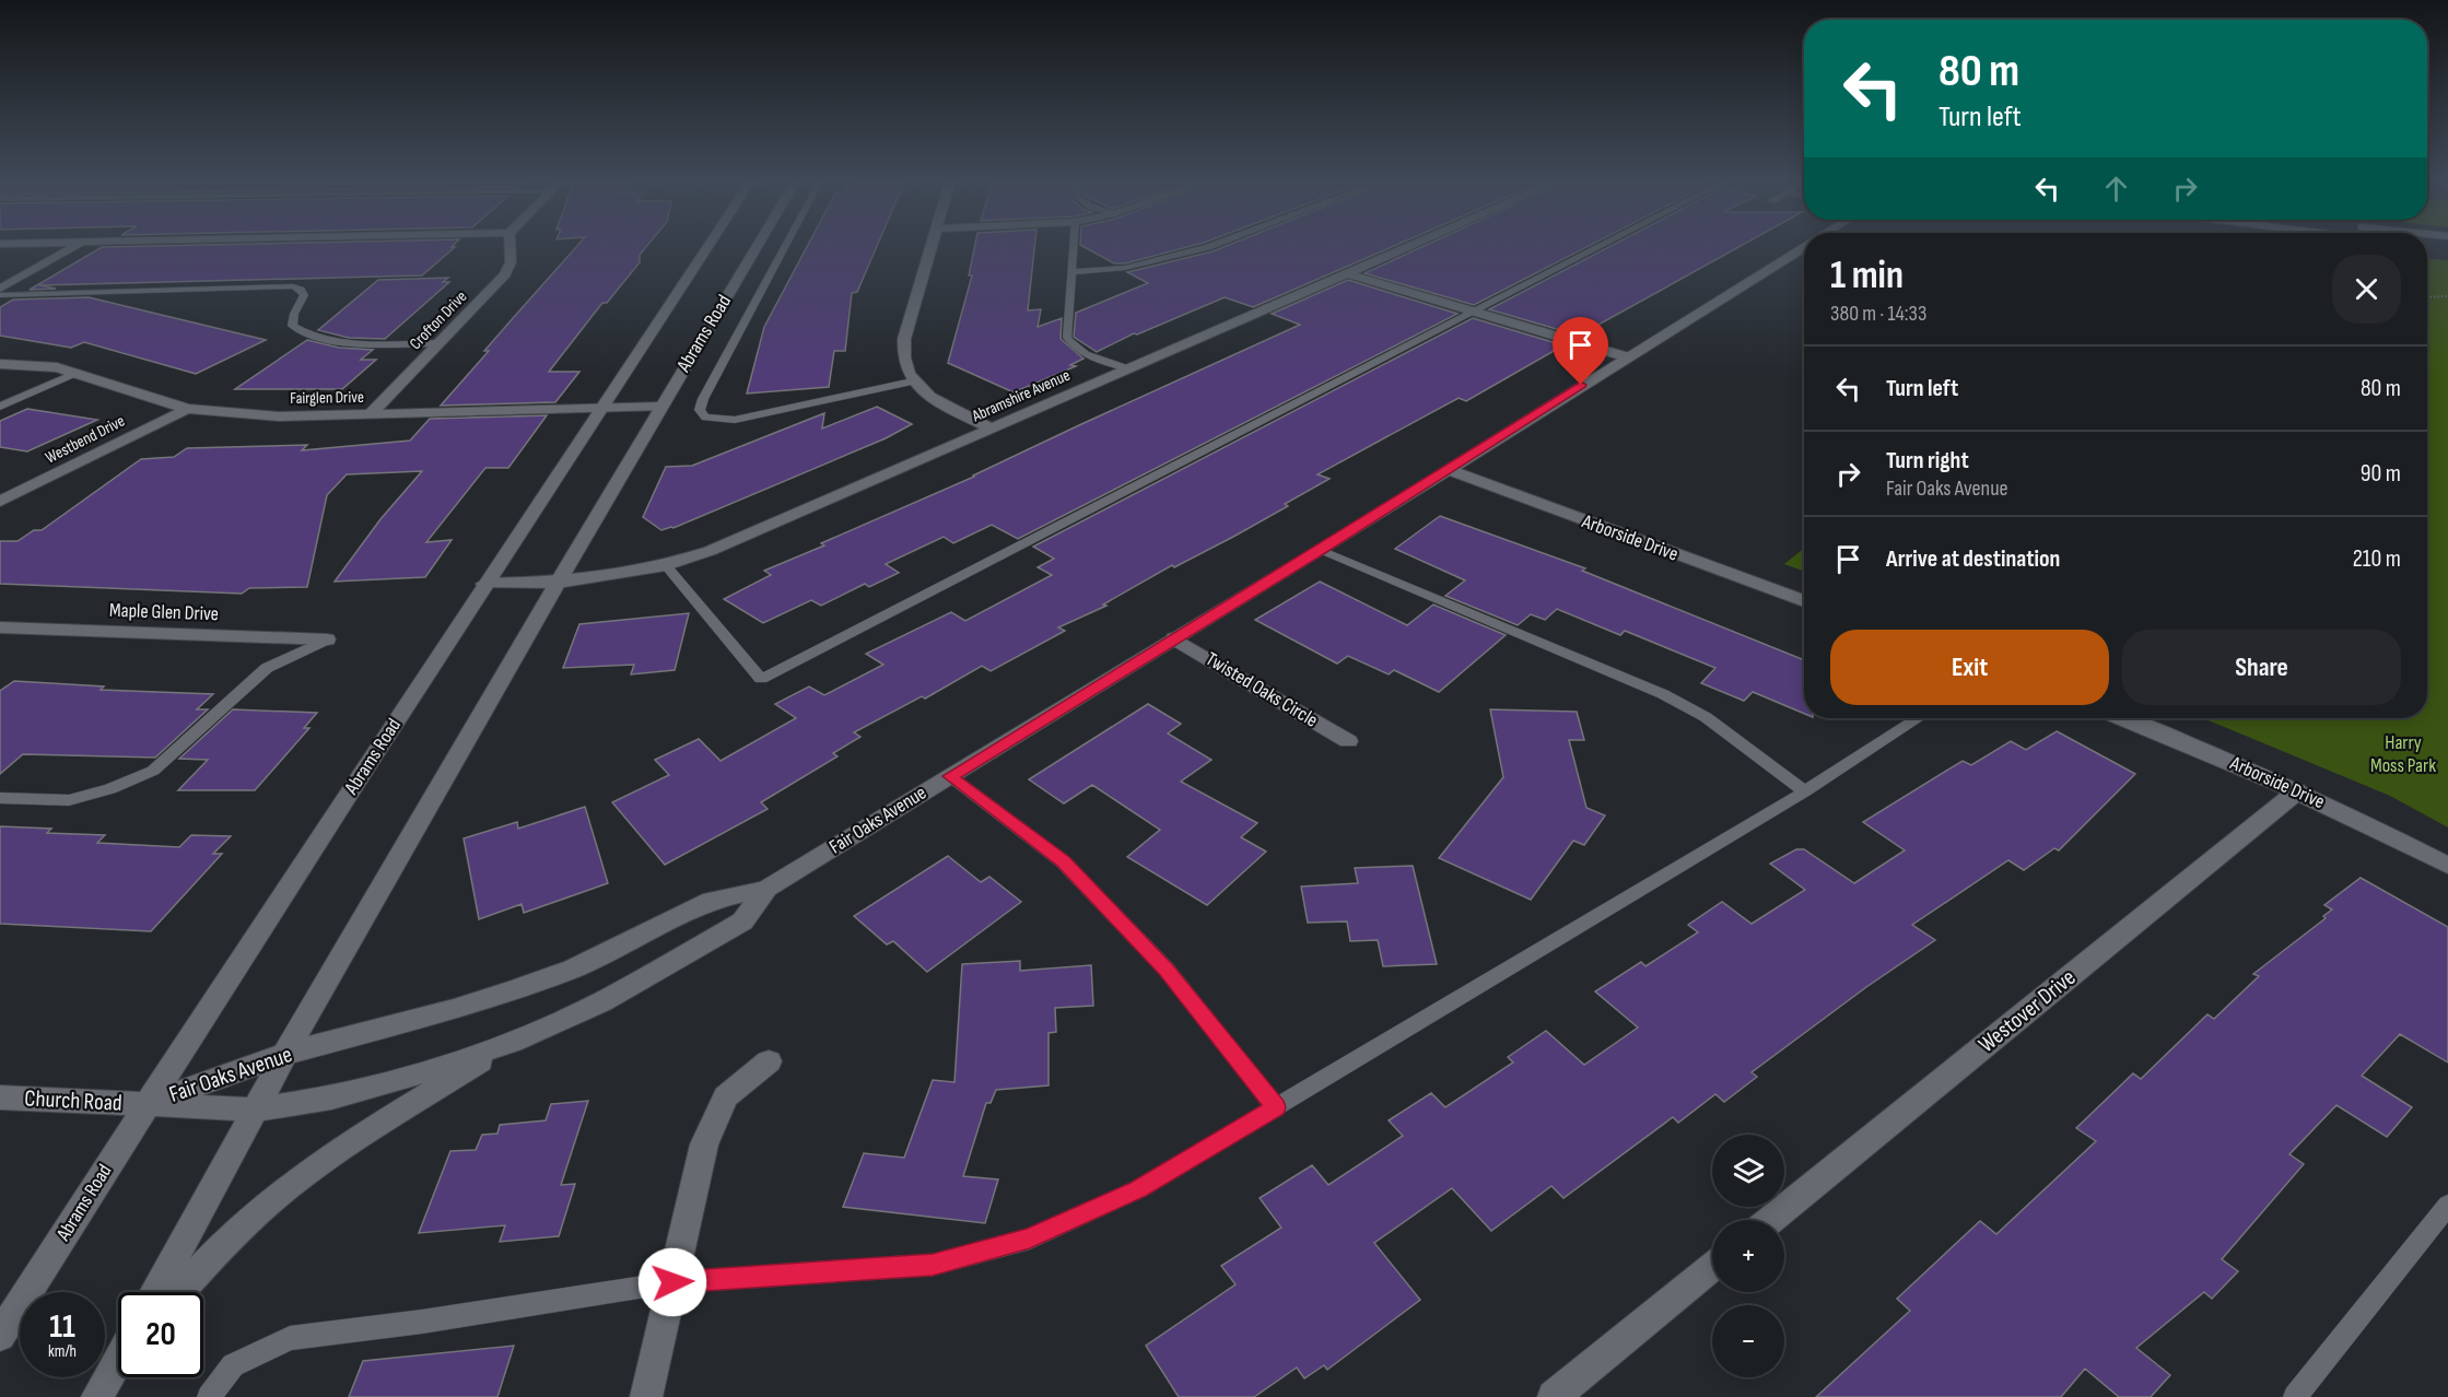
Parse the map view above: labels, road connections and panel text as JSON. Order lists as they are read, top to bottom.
{
  "streets": {
    "street": [
      "Crofton Drive",
      "Abrams Road",
      "Abramshire Avenue",
      "Fairglen Drive",
      "Westbend Drive",
      "Arborside Drive",
      "Maple Glen Drive",
      "Twisted Oaks Circle",
      "Fair Oaks Avenue",
      "Westover Drive",
      "Church Road"
    ]
  },
  "crossings": [
    ["Crofton Drive", "Fairglen Drive"],
    ["Abrams Road", "Abramshire Avenue"],
    ["Abrams Road", "Fairglen Drive"],
    ["Abrams Road", "Fair Oaks Avenue"],
    ["Abrams Road", "Church Road"],
    ["Fairglen Drive", "Westbend Drive"],
    ["Arborside Drive", "Fair Oaks Avenue"],
    ["Arborside Drive", "Westover Drive"],
    ["Twisted Oaks Circle", "Fair Oaks Avenue"],
    ["Fair Oaks Avenue", "Church Road"]
  ],
  "parks": ["Harry Moss Park"],
  "page": {
    "turn": ["80 m", "Turn left"],
    "heading": ["1 min", "380 m · 14:33"],
    "list": [
      {
        "name": "Turn left",
        "value": "80 m"
      },
      {
        "name": "Turn right",
        "note": "Fair Oaks Avenue",
        "value": "90 m"
      },
      {
        "name": "Arrive at destination",
        "value": "210 m"
      }
    ],
    "buttons": ["Exit", "Share"],
    "map_buttons": ["+", "−"],
    "speed": "11 km/h",
    "limit": "20"
  }
}
